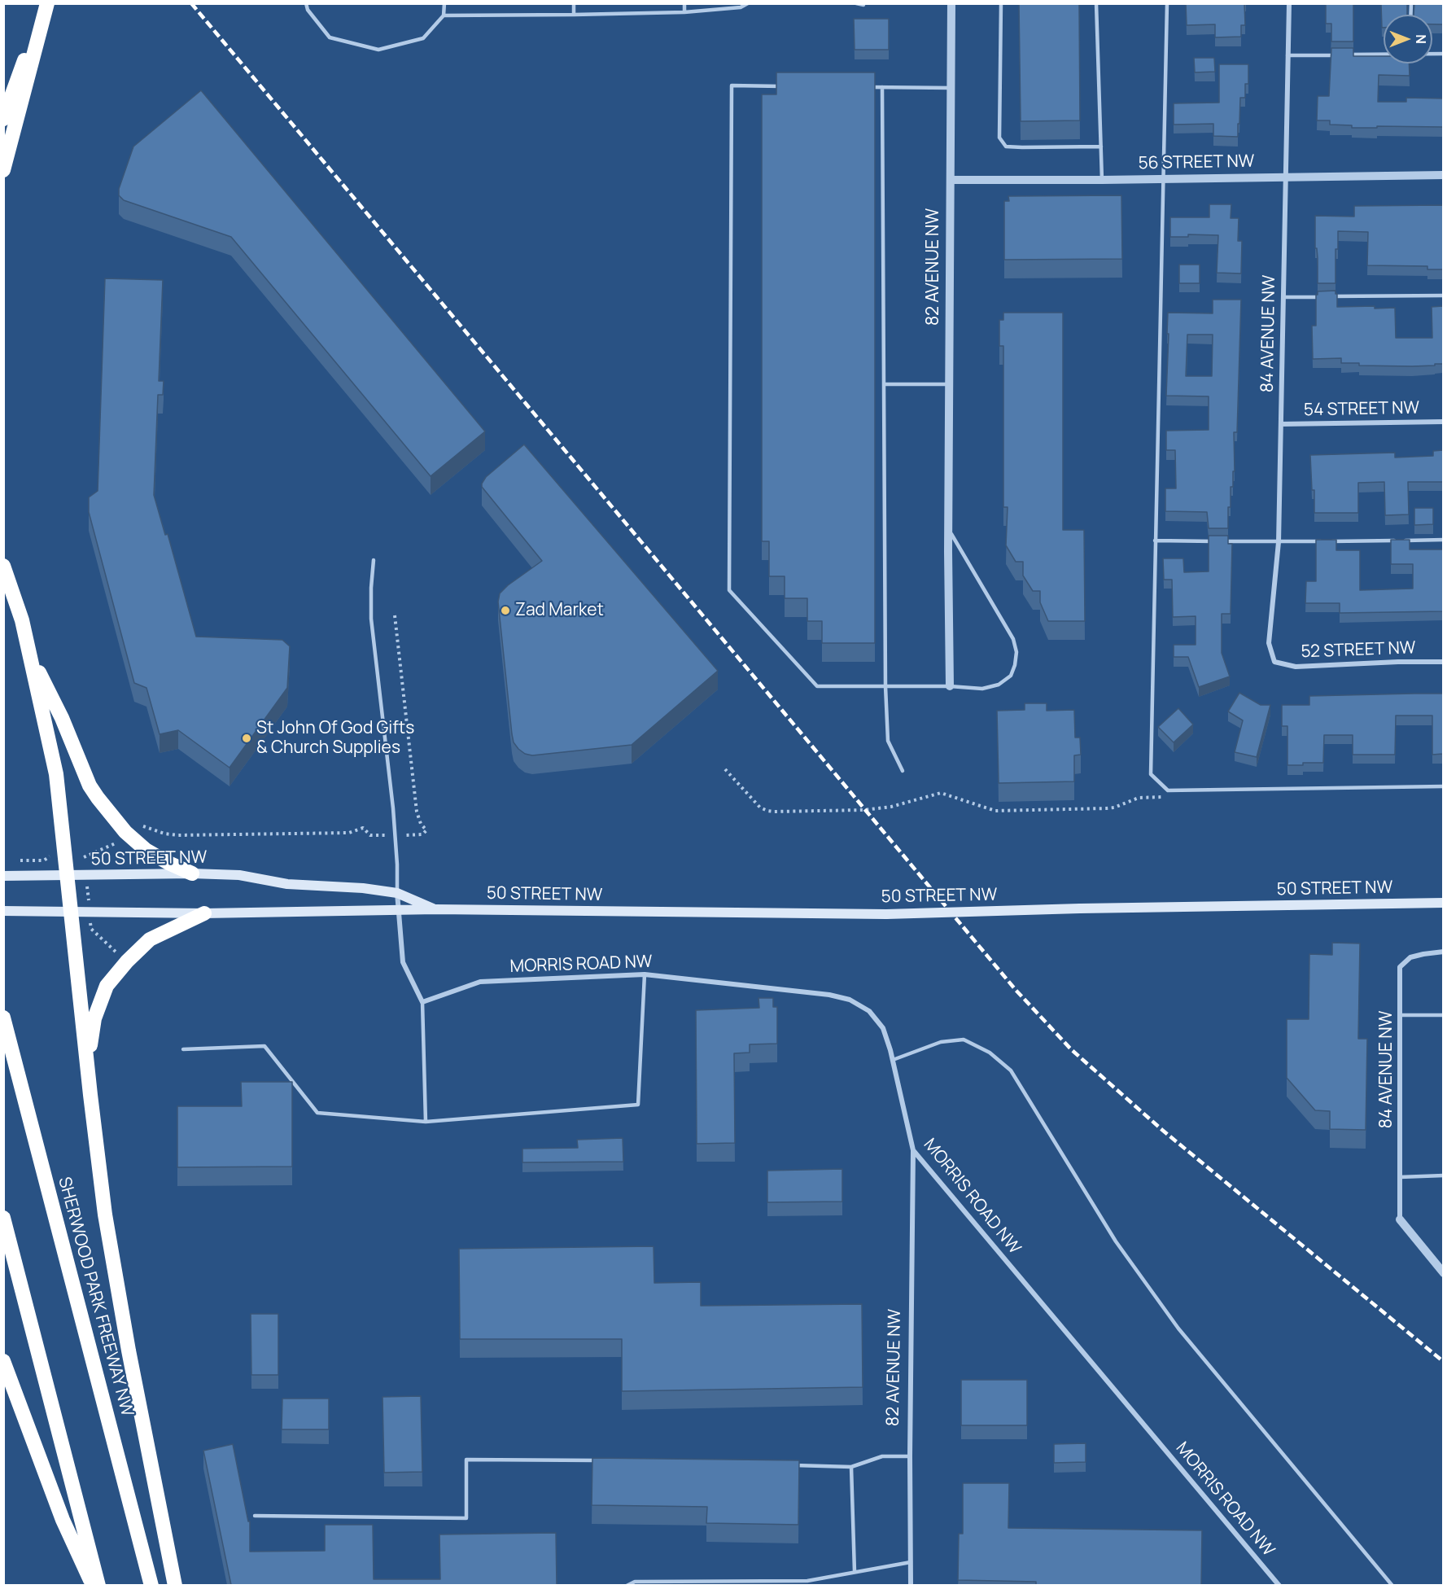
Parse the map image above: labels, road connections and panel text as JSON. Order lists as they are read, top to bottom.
{
  "streets": {
    "highway": ["SHERWOOD PARK FREEWAY NW"],
    "main road": ["50 STREET NW"],
    "street": [
      "56 STREET NW",
      "82 AVENUE NW",
      "84 AVENUE NW",
      "54 STREET NW",
      "52 STREET NW",
      "MORRIS ROAD NW"
    ]
  },
  "crossings": [
    ["56 STREET NW", "82 AVENUE NW"],
    ["56 STREET NW", "84 AVENUE NW"],
    ["82 AVENUE NW", "MORRIS ROAD NW"],
    ["84 AVENUE NW", "54 STREET NW"],
    ["84 AVENUE NW", "52 STREET NW"]
  ],
  "places": ["Zad Market", "St John Of God Gifts & Church Supplies"],
  "north": "right"
}
